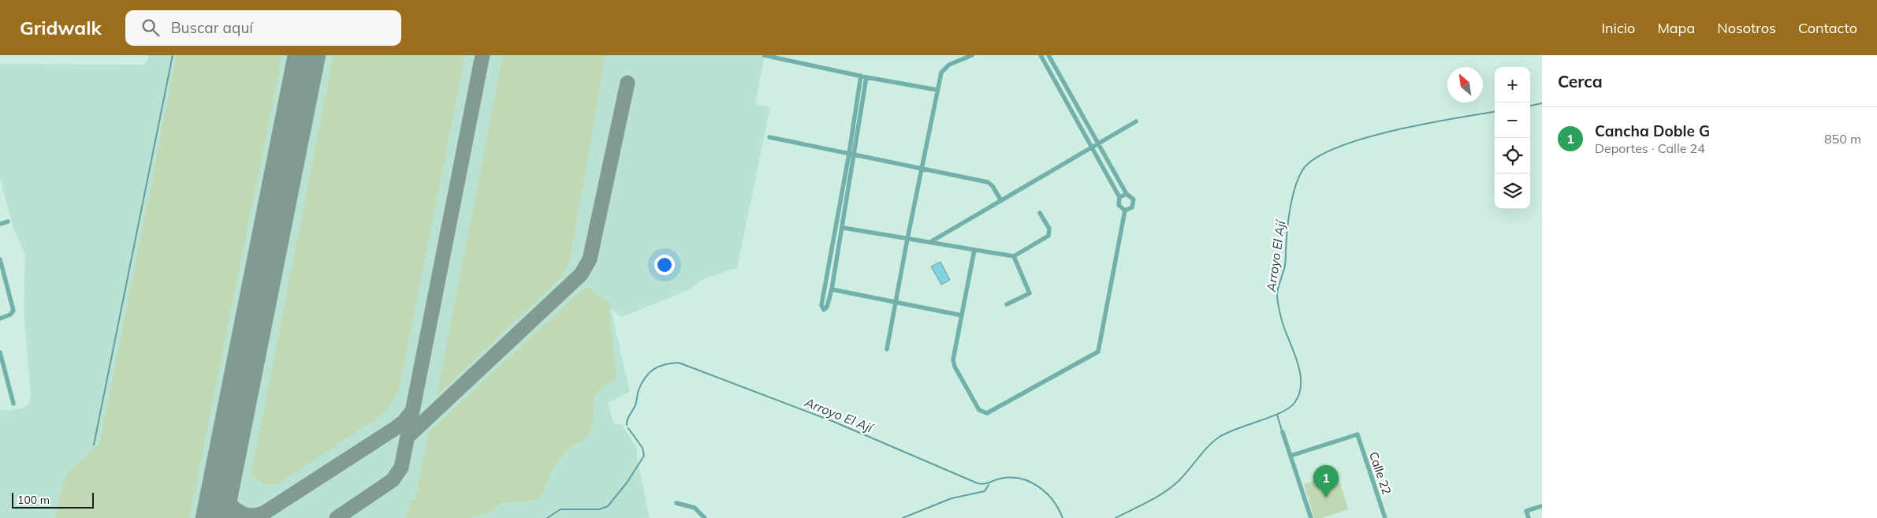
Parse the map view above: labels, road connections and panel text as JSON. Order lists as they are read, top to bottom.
{
  "streets": {
    "street": ["Calle 22"]
  },
  "water": ["Arroyo El Ají"],
  "scale_bar": "100 m",
  "north": "top left",
  "page": {
    "header": "Gridwalk",
    "search": "Buscar aquí",
    "nav": [
      "Inicio",
      "Mapa",
      "Nosotros",
      "Contacto"
    ],
    "heading": "Cerca",
    "map_buttons": ["+", "−"],
    "list": [
      {
        "mark": "1",
        "name": "Cancha Doble G",
        "note": "Deportes · Calle 24",
        "value": "850 m"
      }
    ],
    "pins": "1",
    "scale": "100 m"
  }
}
